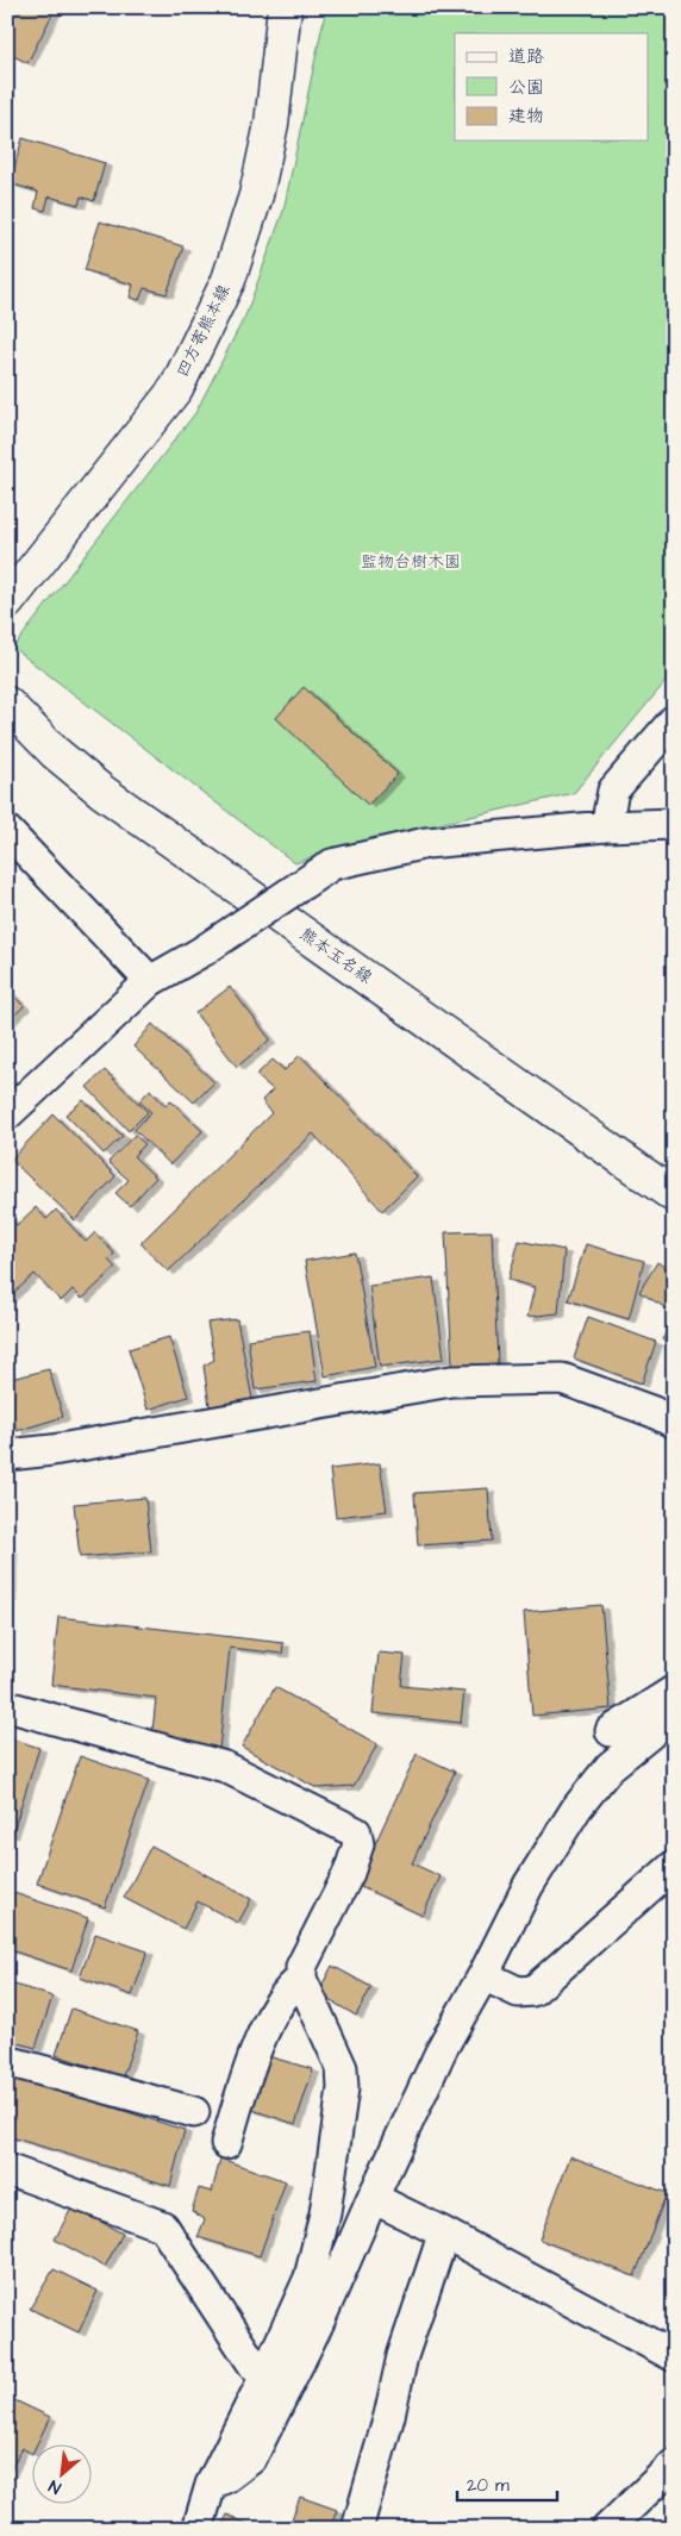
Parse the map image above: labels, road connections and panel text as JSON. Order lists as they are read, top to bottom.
{
  "streets": {
    "main road": ["四方寄熊本線", "熊本玉名線"]
  },
  "parks": ["監物台樹木園"],
  "legend": ["道路", "公園", "建物"],
  "scale_bar": "20 m",
  "north": "bottom left"
}
